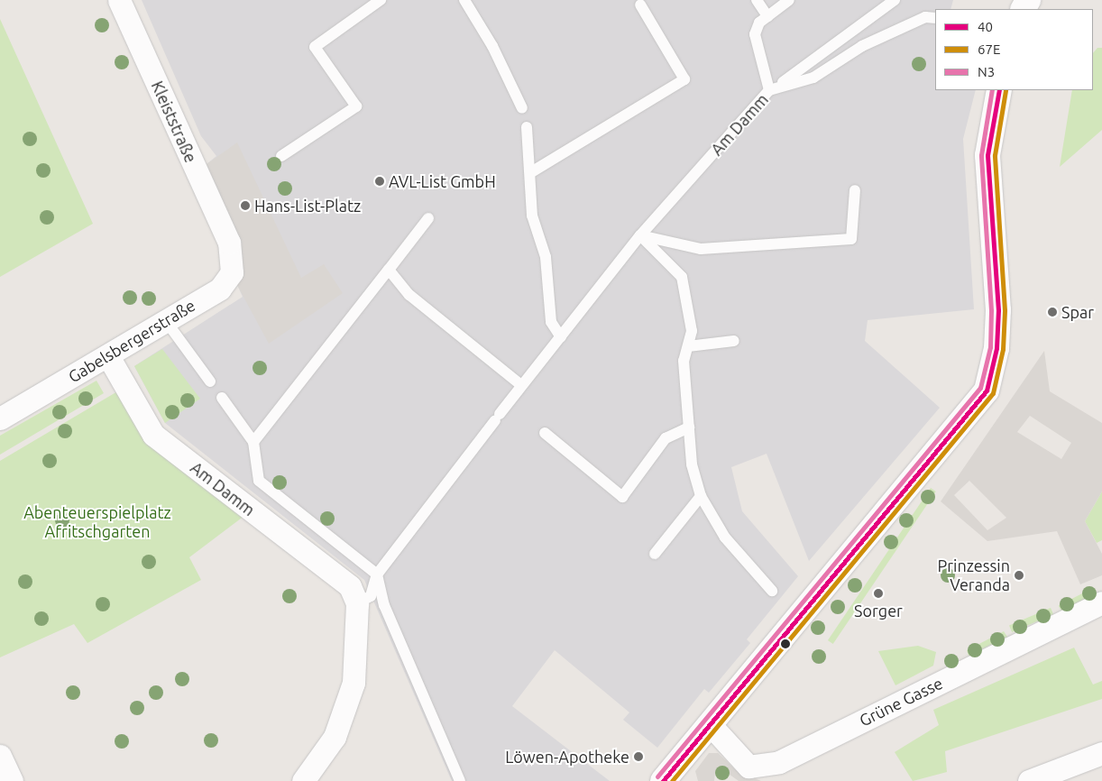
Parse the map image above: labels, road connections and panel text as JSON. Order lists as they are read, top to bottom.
{
  "streets": {
    "street": [
      "Kleiststraße",
      "Am Damm",
      "Gabelsbergerstraße",
      "Grüne Gasse"
    ]
  },
  "crossings": [
    ["Kleiststraße", "Gabelsbergerstraße"],
    ["Am Damm", "Gabelsbergerstraße"]
  ],
  "parks": ["Abenteuerspielplatz Afritschgarten"],
  "places": [
    "AVL-List GmbH",
    "Hans-List-Platz",
    "Spar",
    "Prinzessin Veranda",
    "Sorger",
    "Löwen-Apotheke"
  ],
  "lines": ["transit line 40", "transit line 67E", "transit line N3"],
  "legend": ["40", "67E", "N3"]
}
